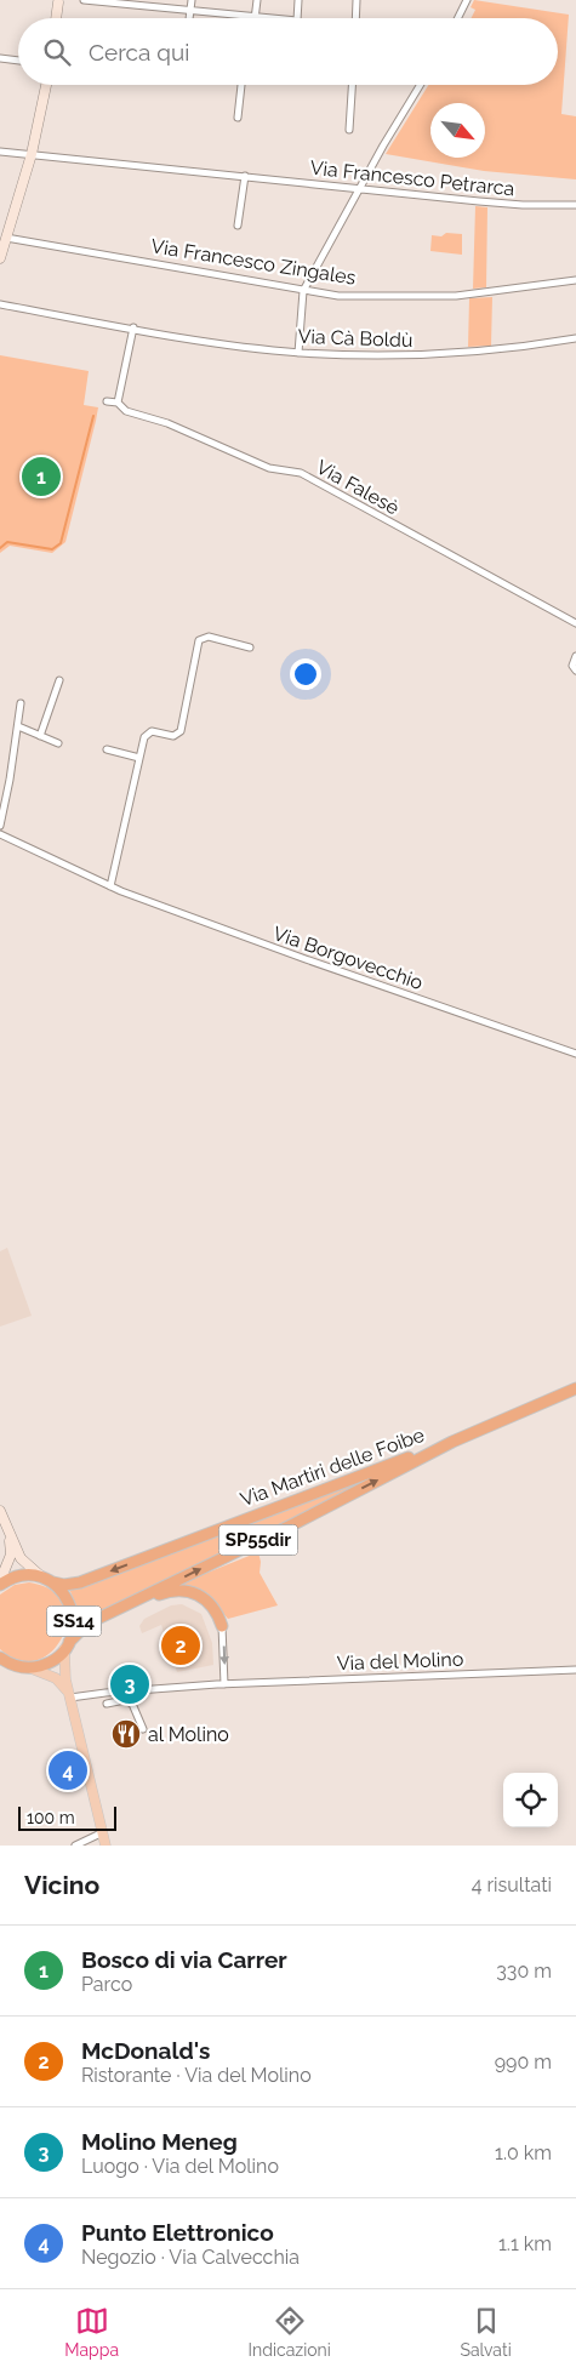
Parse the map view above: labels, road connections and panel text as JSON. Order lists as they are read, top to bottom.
{
  "streets": {
    "highway": ["Via Martiri delle Foibe", "SP55dir", "SS14"],
    "street": [
      "Via Francesco Petrarca",
      "Via Francesco Zingales",
      "Via Cà Boldù",
      "Via Falesè",
      "Via Borgovecchio",
      "Via del Molino"
    ]
  },
  "crossings": [
    ["Via Martiri delle Foibe", "SS14"],
    ["SS14", "Via del Molino"]
  ],
  "places": {
    "restaurant": ["al Molino"]
  },
  "scale_bar": "100 m",
  "north": "bottom right",
  "page": {
    "search": "Cerca qui",
    "pins": [
      "1",
      "2",
      "3",
      "4"
    ],
    "scale": "100 m",
    "heading": ["Vicino", "4 risultati"],
    "list": [
      {
        "mark": "1",
        "name": "Bosco di via Carrer",
        "note": "Parco",
        "value": "330 m"
      },
      {
        "mark": "2",
        "name": "McDonald's",
        "note": "Ristorante · Via del Molino",
        "value": "990 m"
      },
      {
        "mark": "3",
        "name": "Molino Meneg",
        "note": "Luogo · Via del Molino",
        "value": "1.0 km"
      },
      {
        "mark": "4",
        "name": "Punto Elettronico",
        "note": "Negozio · Via Calvecchia",
        "value": "1.1 km"
      }
    ],
    "nav": ["Mappa", "Indicazioni", "Salvati"]
  }
}
